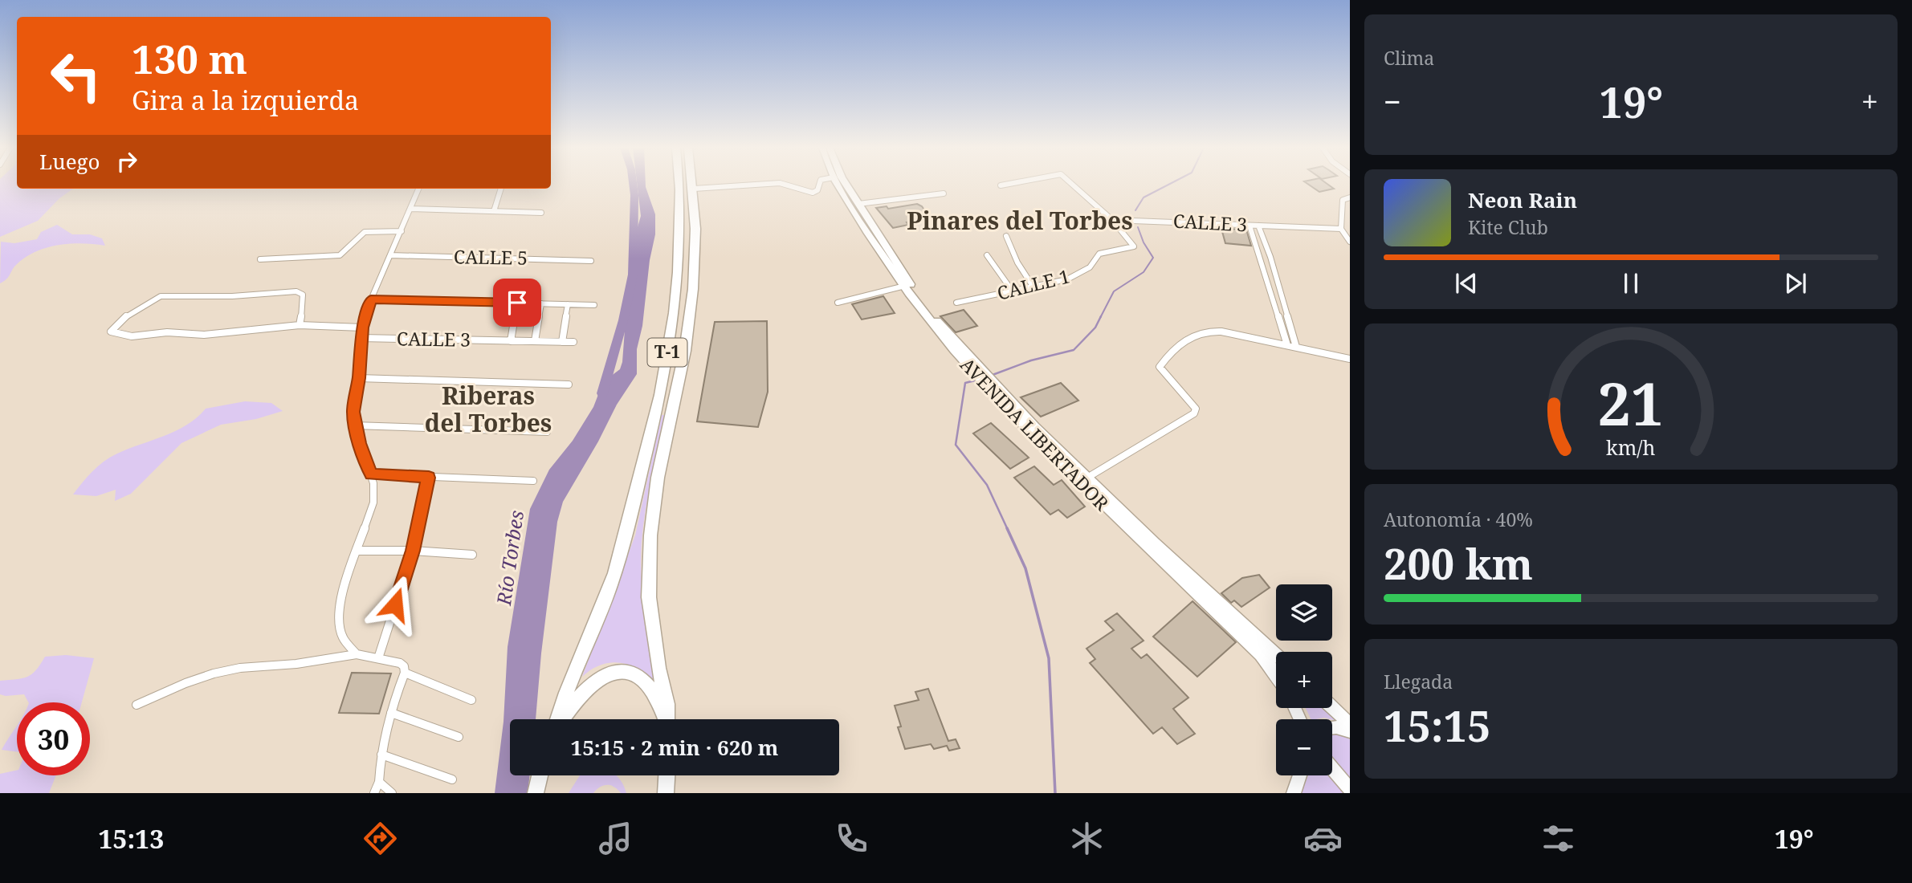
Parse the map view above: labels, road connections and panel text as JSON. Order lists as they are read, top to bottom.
{
  "streets": {
    "highway": ["T-1"],
    "main road": ["AVENIDA LIBERTADOR"],
    "street": ["CALLE 3", "CALLE 5", "CALLE 1"]
  },
  "crossings": [
    ["CALLE 3", "CALLE 1"]
  ],
  "districts": ["Pinares del Torbes", "Riberas del Torbes"],
  "water": ["Río Torbes"],
  "page": {
    "tile": [
      "Clima",
      ["Autonomía · 40%", "200 km"],
      ["Llegada", "15:15"]
    ],
    "turn": ["130 m", "Gira a la izquierda"],
    "heat": ["−", "19°", "+"],
    "then": "Luego",
    "song": ["Neon Rain", "Kite Club"],
    "map_buttons": ["+", "−"],
    "limit": "30",
    "trip": "15:15 · 2 min · 620 m",
    "tabs": ["15:13", "19°"],
    "gauge": ["21", "km/h"]
  }
}
